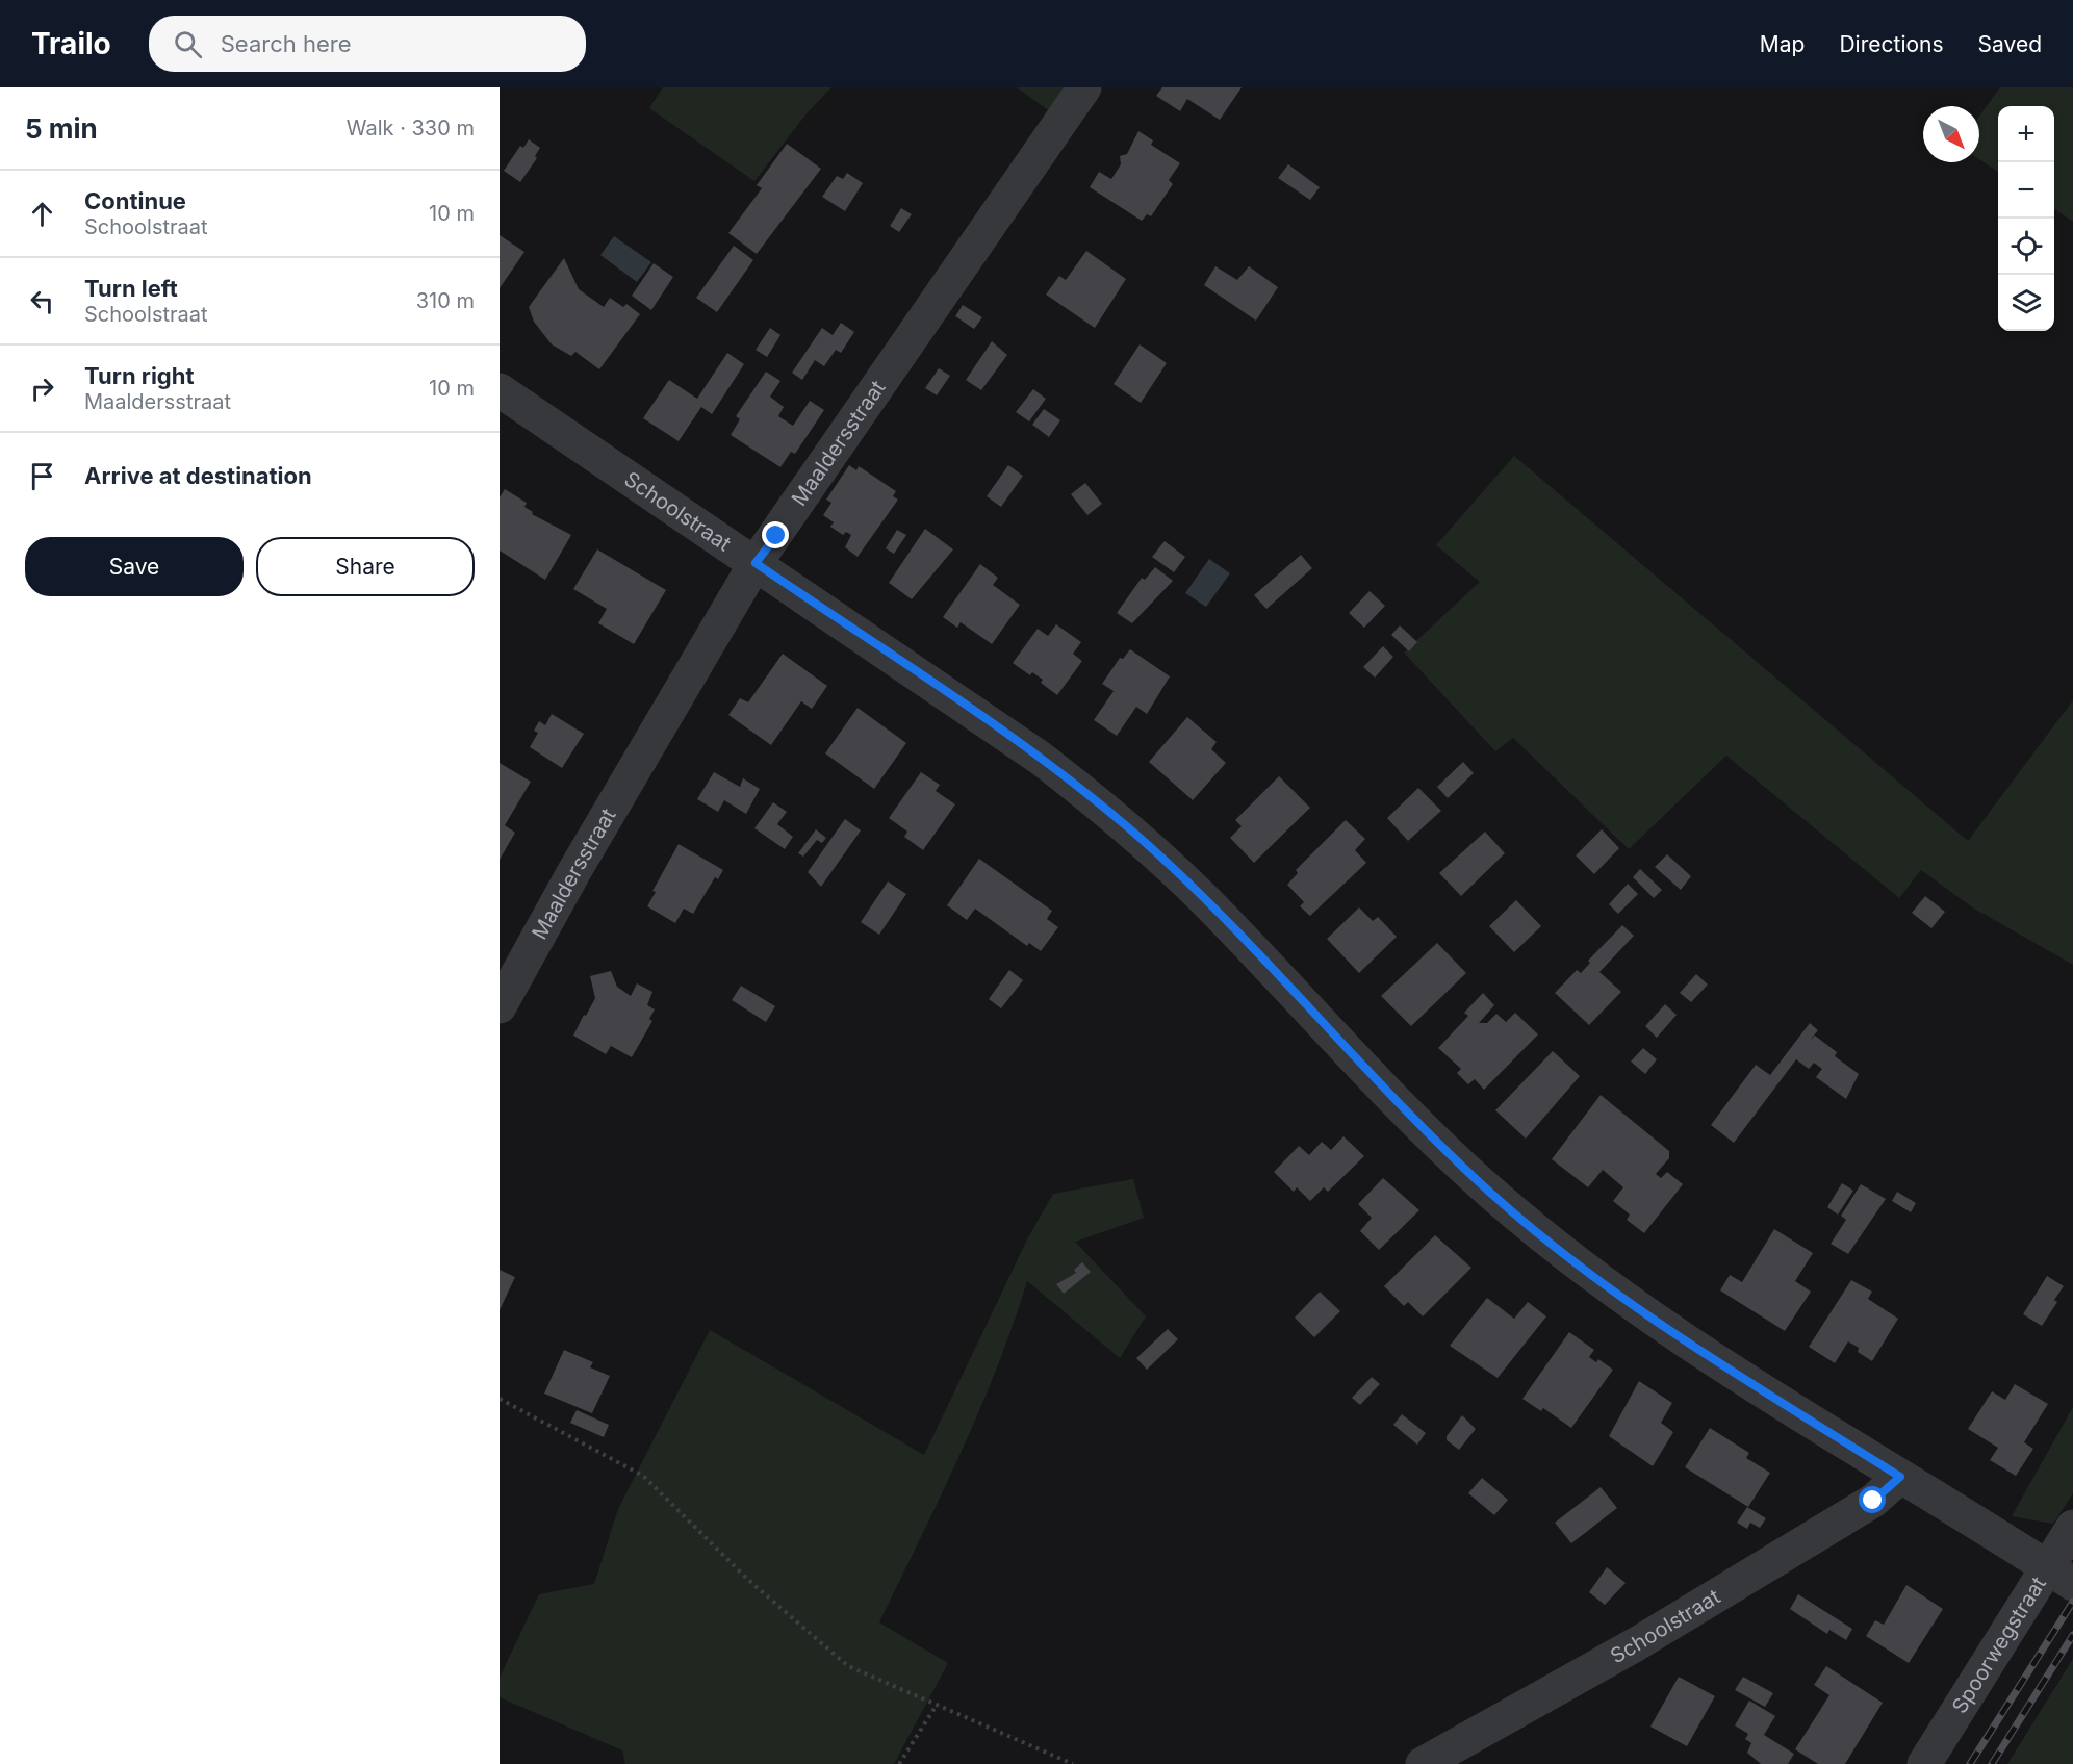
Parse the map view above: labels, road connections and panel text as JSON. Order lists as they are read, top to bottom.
{
  "streets": {
    "street": ["Maaldersstraat", "Schoolstraat", "Spoorwegstraat"]
  },
  "crossings": [
    ["Maaldersstraat", "Schoolstraat"],
    ["Schoolstraat", "Spoorwegstraat"]
  ],
  "north": "bottom right",
  "page": {
    "header": "Trailo",
    "search": "Search here",
    "nav": ["Map", "Directions", "Saved"],
    "heading": ["5 min", "Walk · 330 m"],
    "map_buttons": ["+", "−"],
    "list": [
      ["Continue", "Schoolstraat", "10 m"],
      ["Turn left", "Schoolstraat", "310 m"],
      ["Turn right", "Maaldersstraat", "10 m"],
      "Arrive at destination"
    ],
    "buttons": ["Save", "Share"]
  }
}
